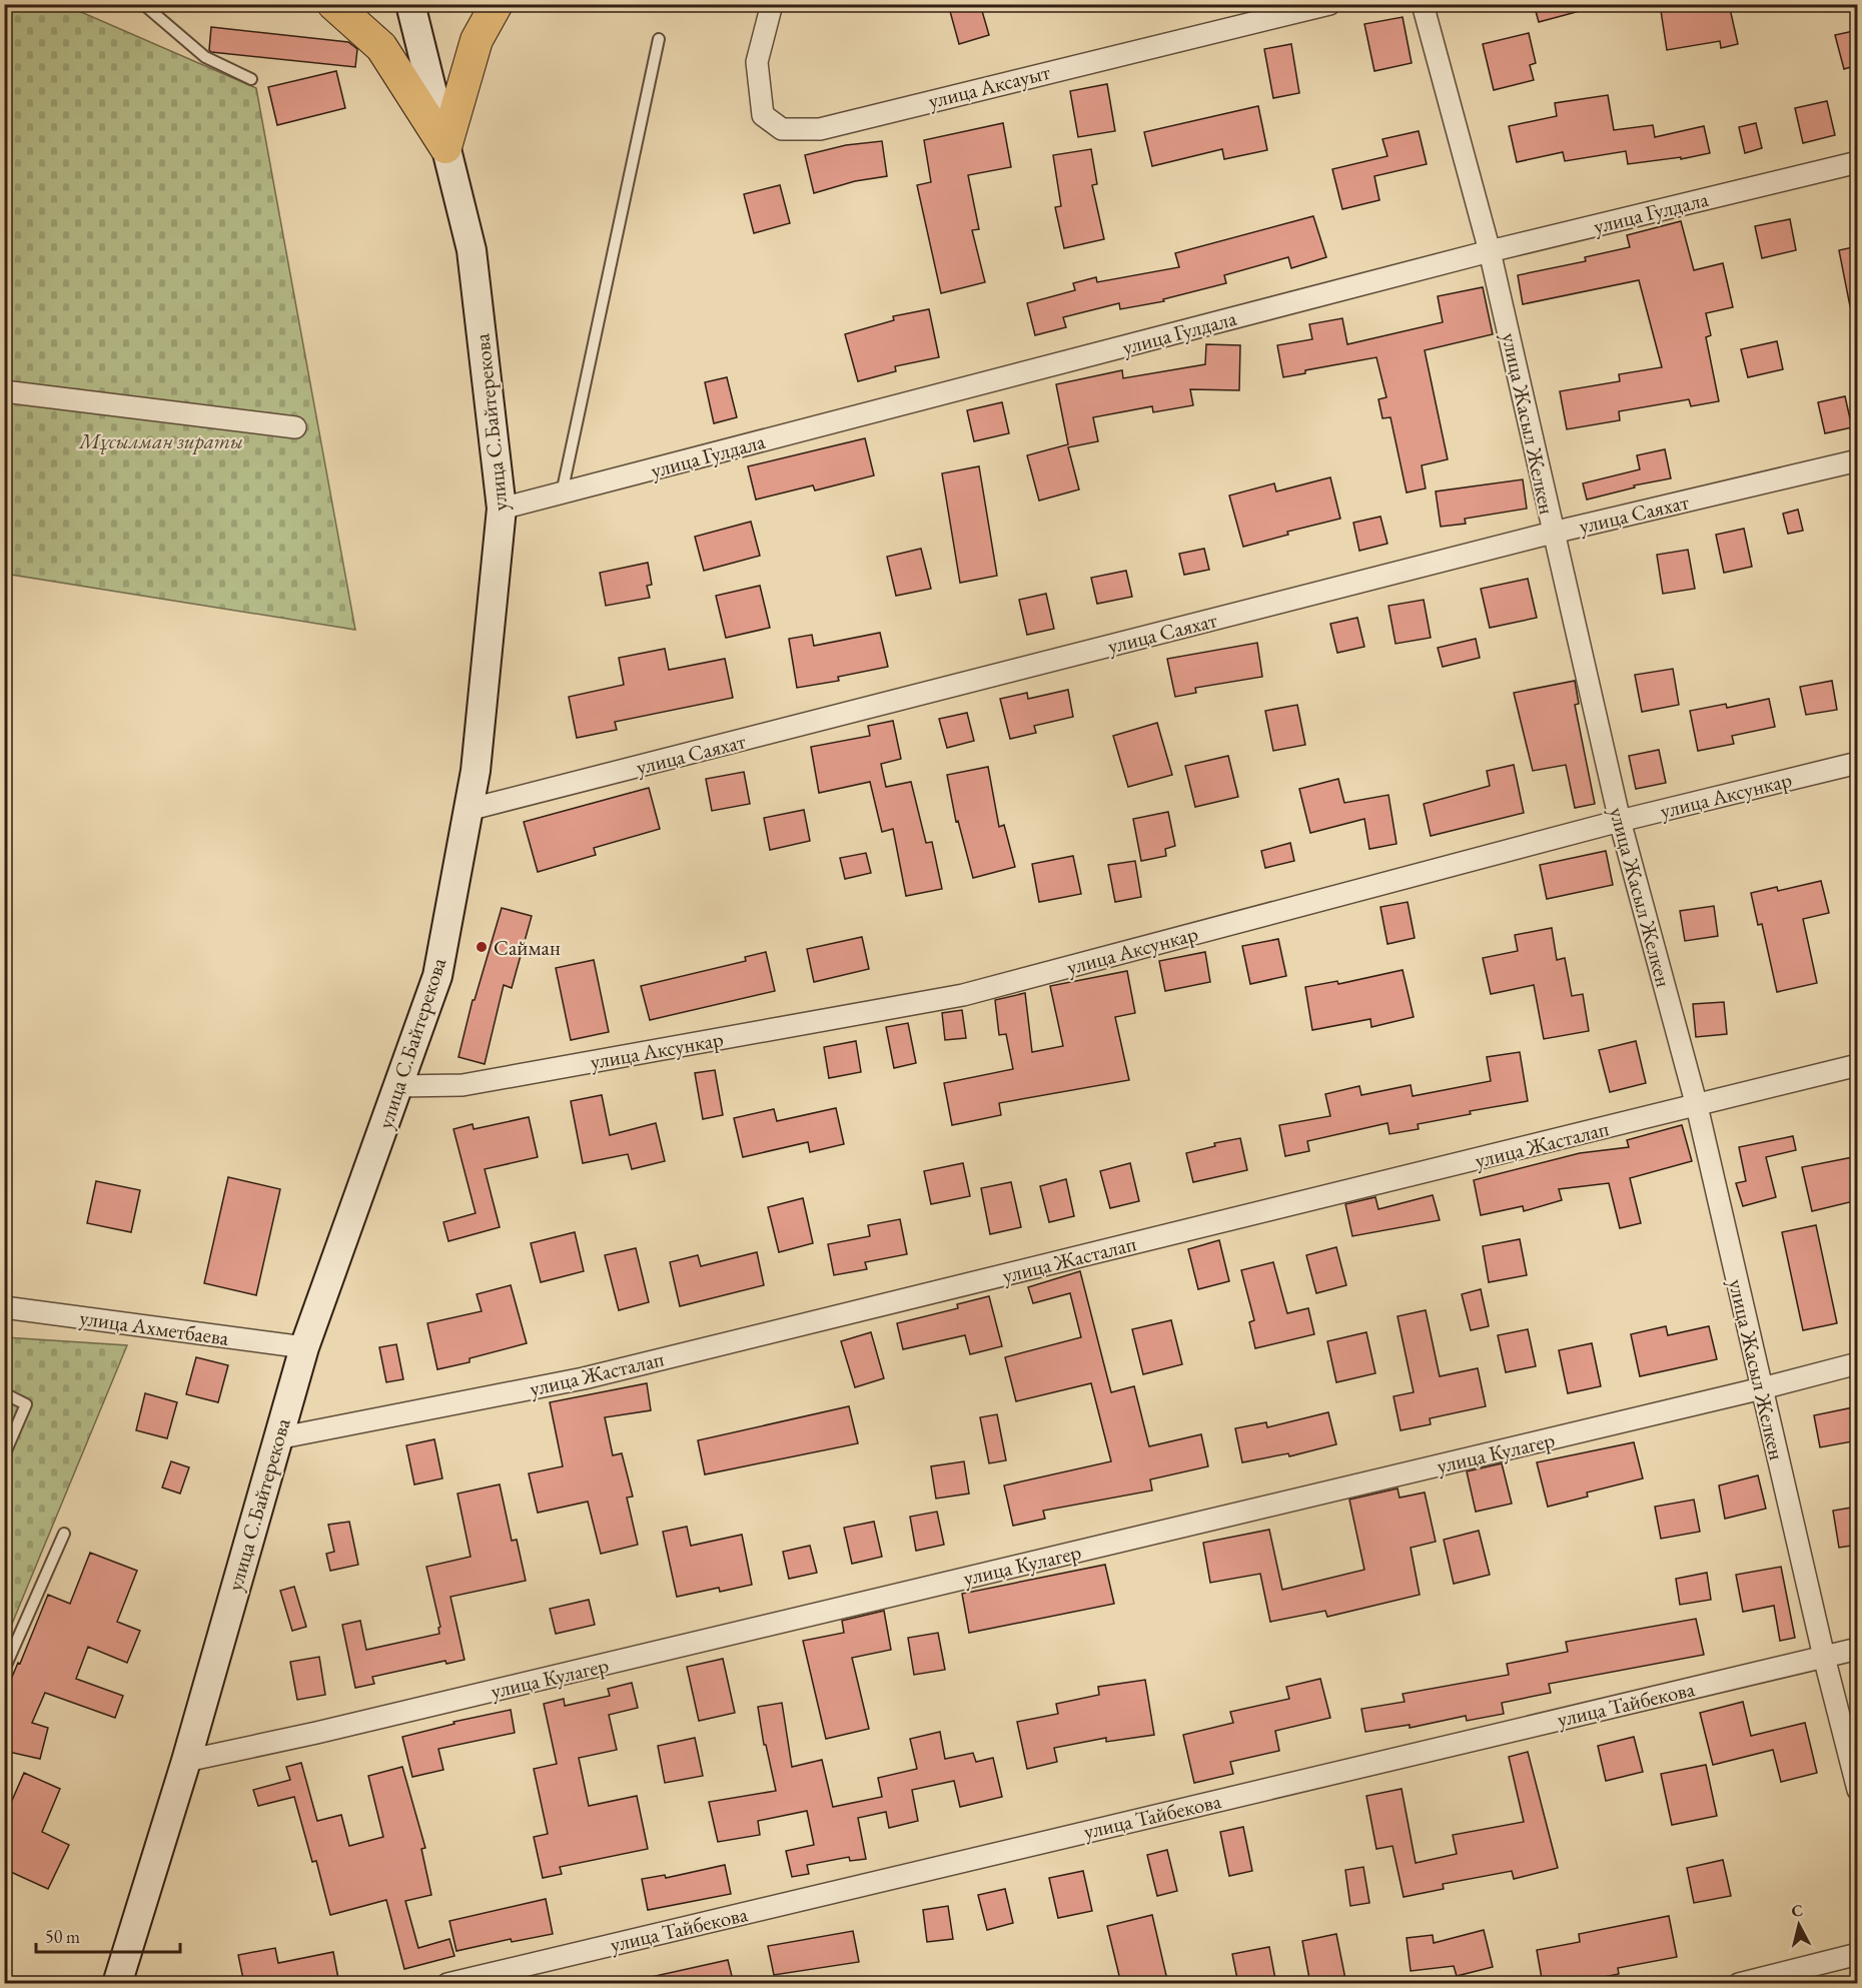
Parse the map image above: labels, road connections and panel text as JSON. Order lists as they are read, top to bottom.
{
  "streets": {
    "main road": ["улица С.Байтерекова"],
    "street": [
      "улица Аксауыт",
      "улица Гулдала",
      "улица Жасыл Желкен",
      "улица Саяхат",
      "улица Аксункар",
      "улица Жасталап",
      "улица Ахметбаева",
      "улица Кулагер",
      "улица Тайбекова"
    ]
  },
  "crossings": [
    ["улица Гулдала", "улица С.Байтерекова"],
    ["улица Гулдала", "улица Жасыл Желкен"],
    ["улица С.Байтерекова", "улица Саяхат"],
    ["улица С.Байтерекова", "улица Аксункар"],
    ["улица С.Байтерекова", "улица Жасталап"],
    ["улица С.Байтерекова", "улица Ахметбаева"],
    ["улица С.Байтерекова", "улица Кулагер"],
    ["улица Жасыл Желкен", "улица Саяхат"],
    ["улица Жасыл Желкен", "улица Аксункар"],
    ["улица Жасыл Желкен", "улица Жасталап"],
    ["улица Жасыл Желкен", "улица Кулагер"],
    ["улица Жасыл Желкен", "улица Тайбекова"]
  ],
  "parks": ["Мұсылман зираты"],
  "places": ["Сайман"],
  "scale_bar": "50 m",
  "north": "top"
}
